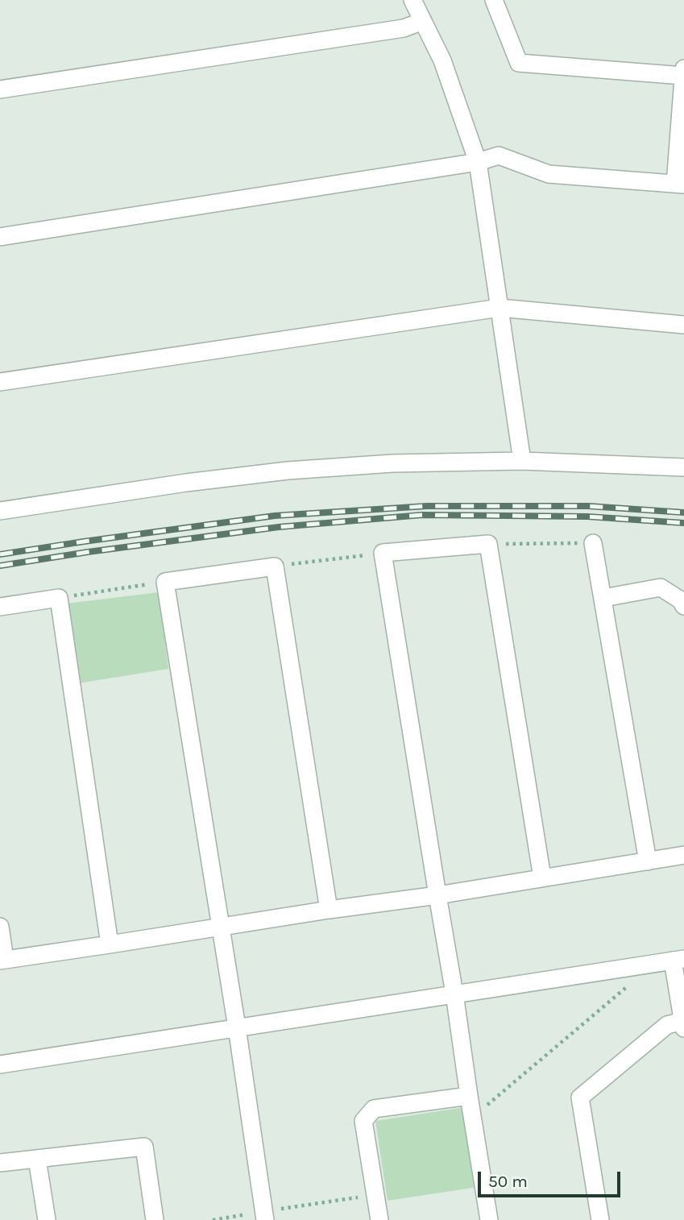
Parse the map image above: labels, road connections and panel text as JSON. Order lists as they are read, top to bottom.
{
  "scale_bar": "50 m"
}
